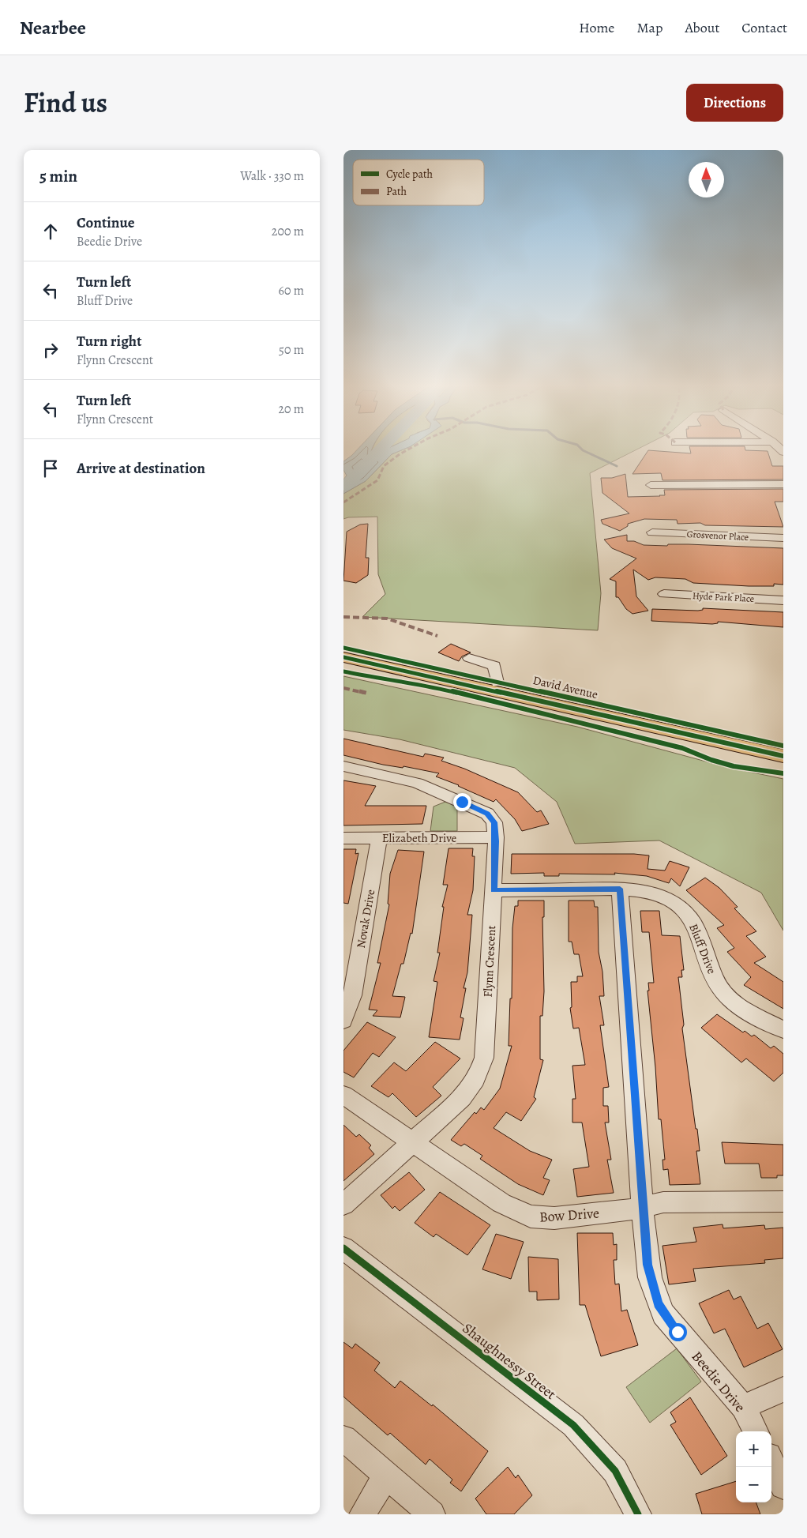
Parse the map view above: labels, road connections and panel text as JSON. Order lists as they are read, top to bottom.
{
  "streets": {
    "main road": ["David Avenue"],
    "street": [
      "Grosvenor Place",
      "Hyde Park Place",
      "Elizabeth Drive",
      "Novak Drive",
      "Bluff Drive",
      "Flynn Crescent",
      "Bow Drive",
      "Shaughnessy Street",
      "Beedie Drive"
    ]
  },
  "crossings": [
    ["Elizabeth Drive", "Novak Drive"],
    ["Elizabeth Drive", "Flynn Crescent"],
    ["Bluff Drive", "Flynn Crescent"],
    ["Bluff Drive", "Beedie Drive"],
    ["Flynn Crescent", "Bow Drive"],
    ["Bow Drive", "Beedie Drive"]
  ],
  "legend": ["Cycle path", "Path"],
  "north": "top",
  "page": {
    "header": "Nearbee",
    "nav": [
      "Home",
      "Map",
      "About",
      "Contact"
    ],
    "title": "Find us",
    "buttons": "Directions",
    "heading": ["5 min", "Walk · 330 m"],
    "list": [
      ["Continue", "Beedie Drive", "200 m"],
      ["Turn left", "Bluff Drive", "60 m"],
      ["Turn right", "Flynn Crescent", "50 m"],
      ["Turn left", "Flynn Crescent", "20 m"],
      "Arrive at destination"
    ],
    "map_buttons": ["+", "−"]
  }
}
